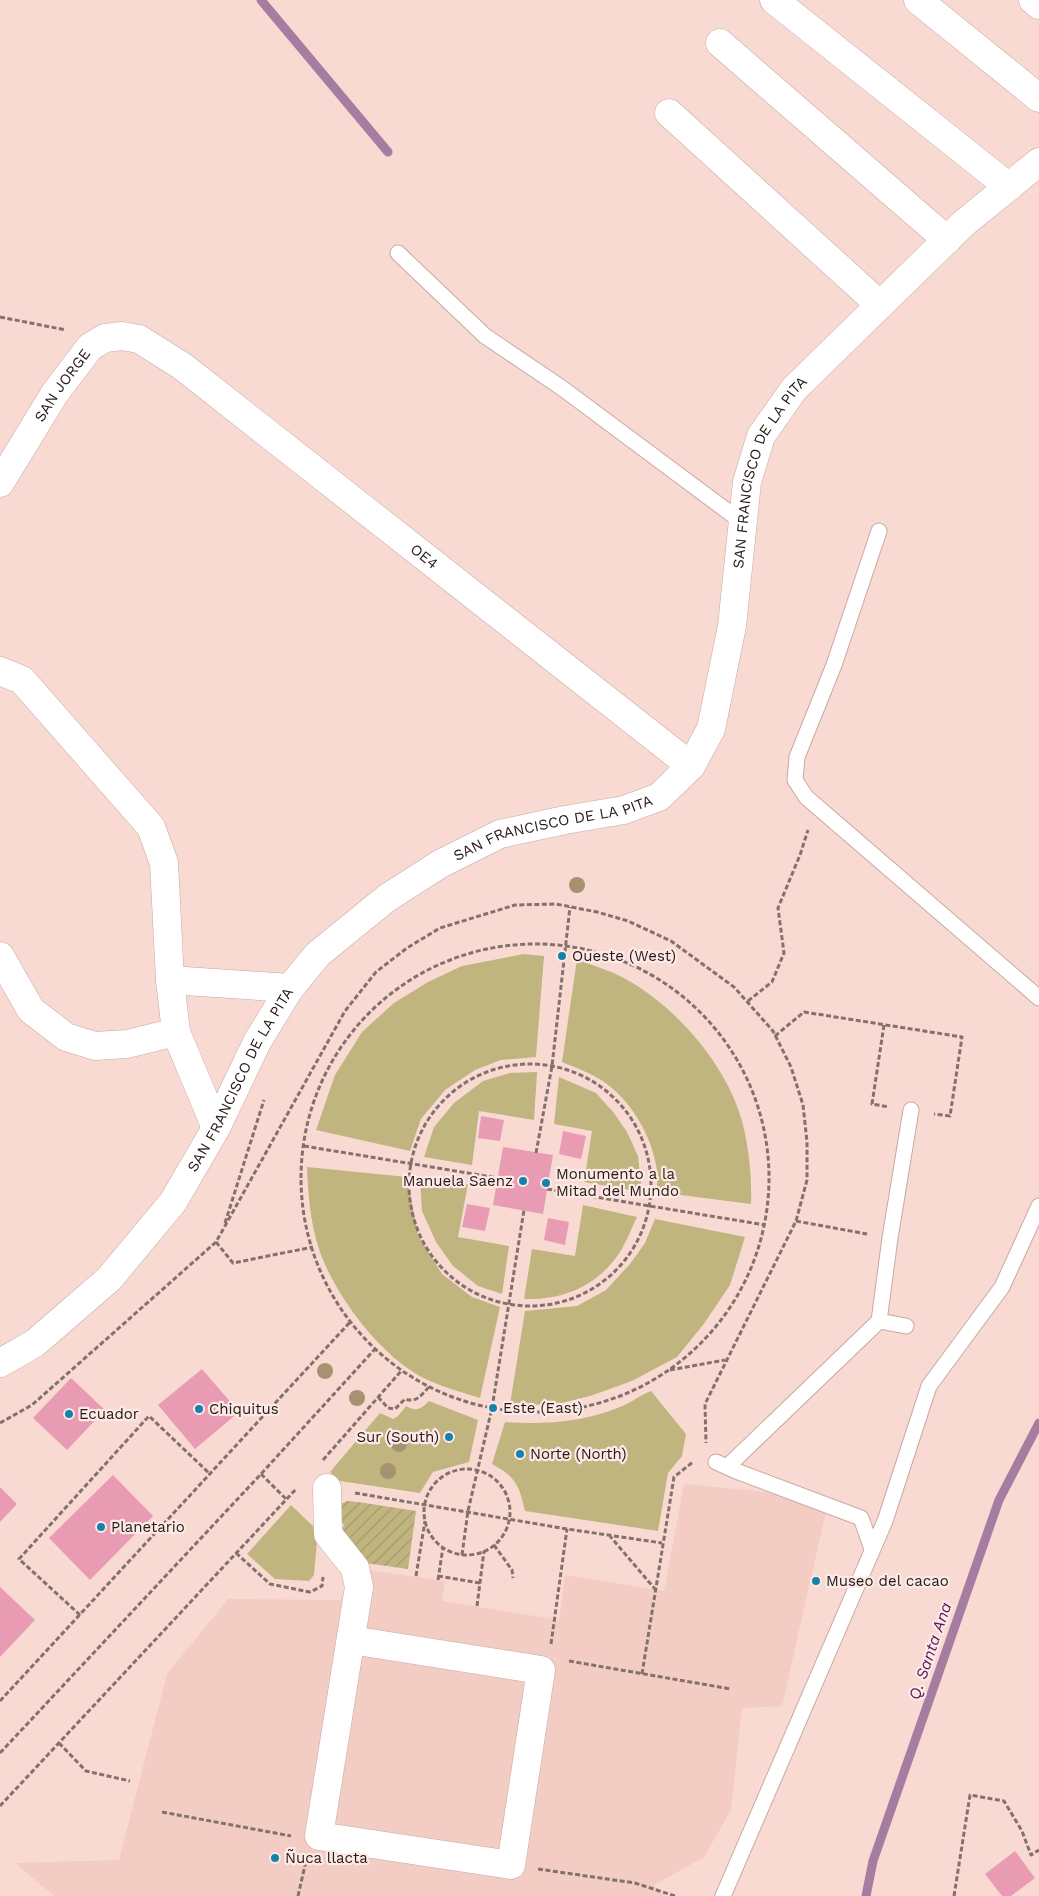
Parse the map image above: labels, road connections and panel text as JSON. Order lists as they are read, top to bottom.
{
  "streets": {
    "street": ["SAN JORGE", "SAN FRANCISCO DE LA PITA", "OE4"]
  },
  "crossings": [
    ["SAN JORGE", "OE4"],
    ["SAN FRANCISCO DE LA PITA", "OE4"]
  ],
  "water": ["Q. Santa Ana"],
  "places": [
    "Oueste (West)",
    "Manuela Saenz",
    "Monumento a la Mitad del Mundo",
    "Este (East)",
    "Chiquitus",
    "Ecuador",
    "Sur (South)",
    "Norte (North)",
    "Planetario",
    "Museo del cacao",
    "Ñuca llacta"
  ]
}
